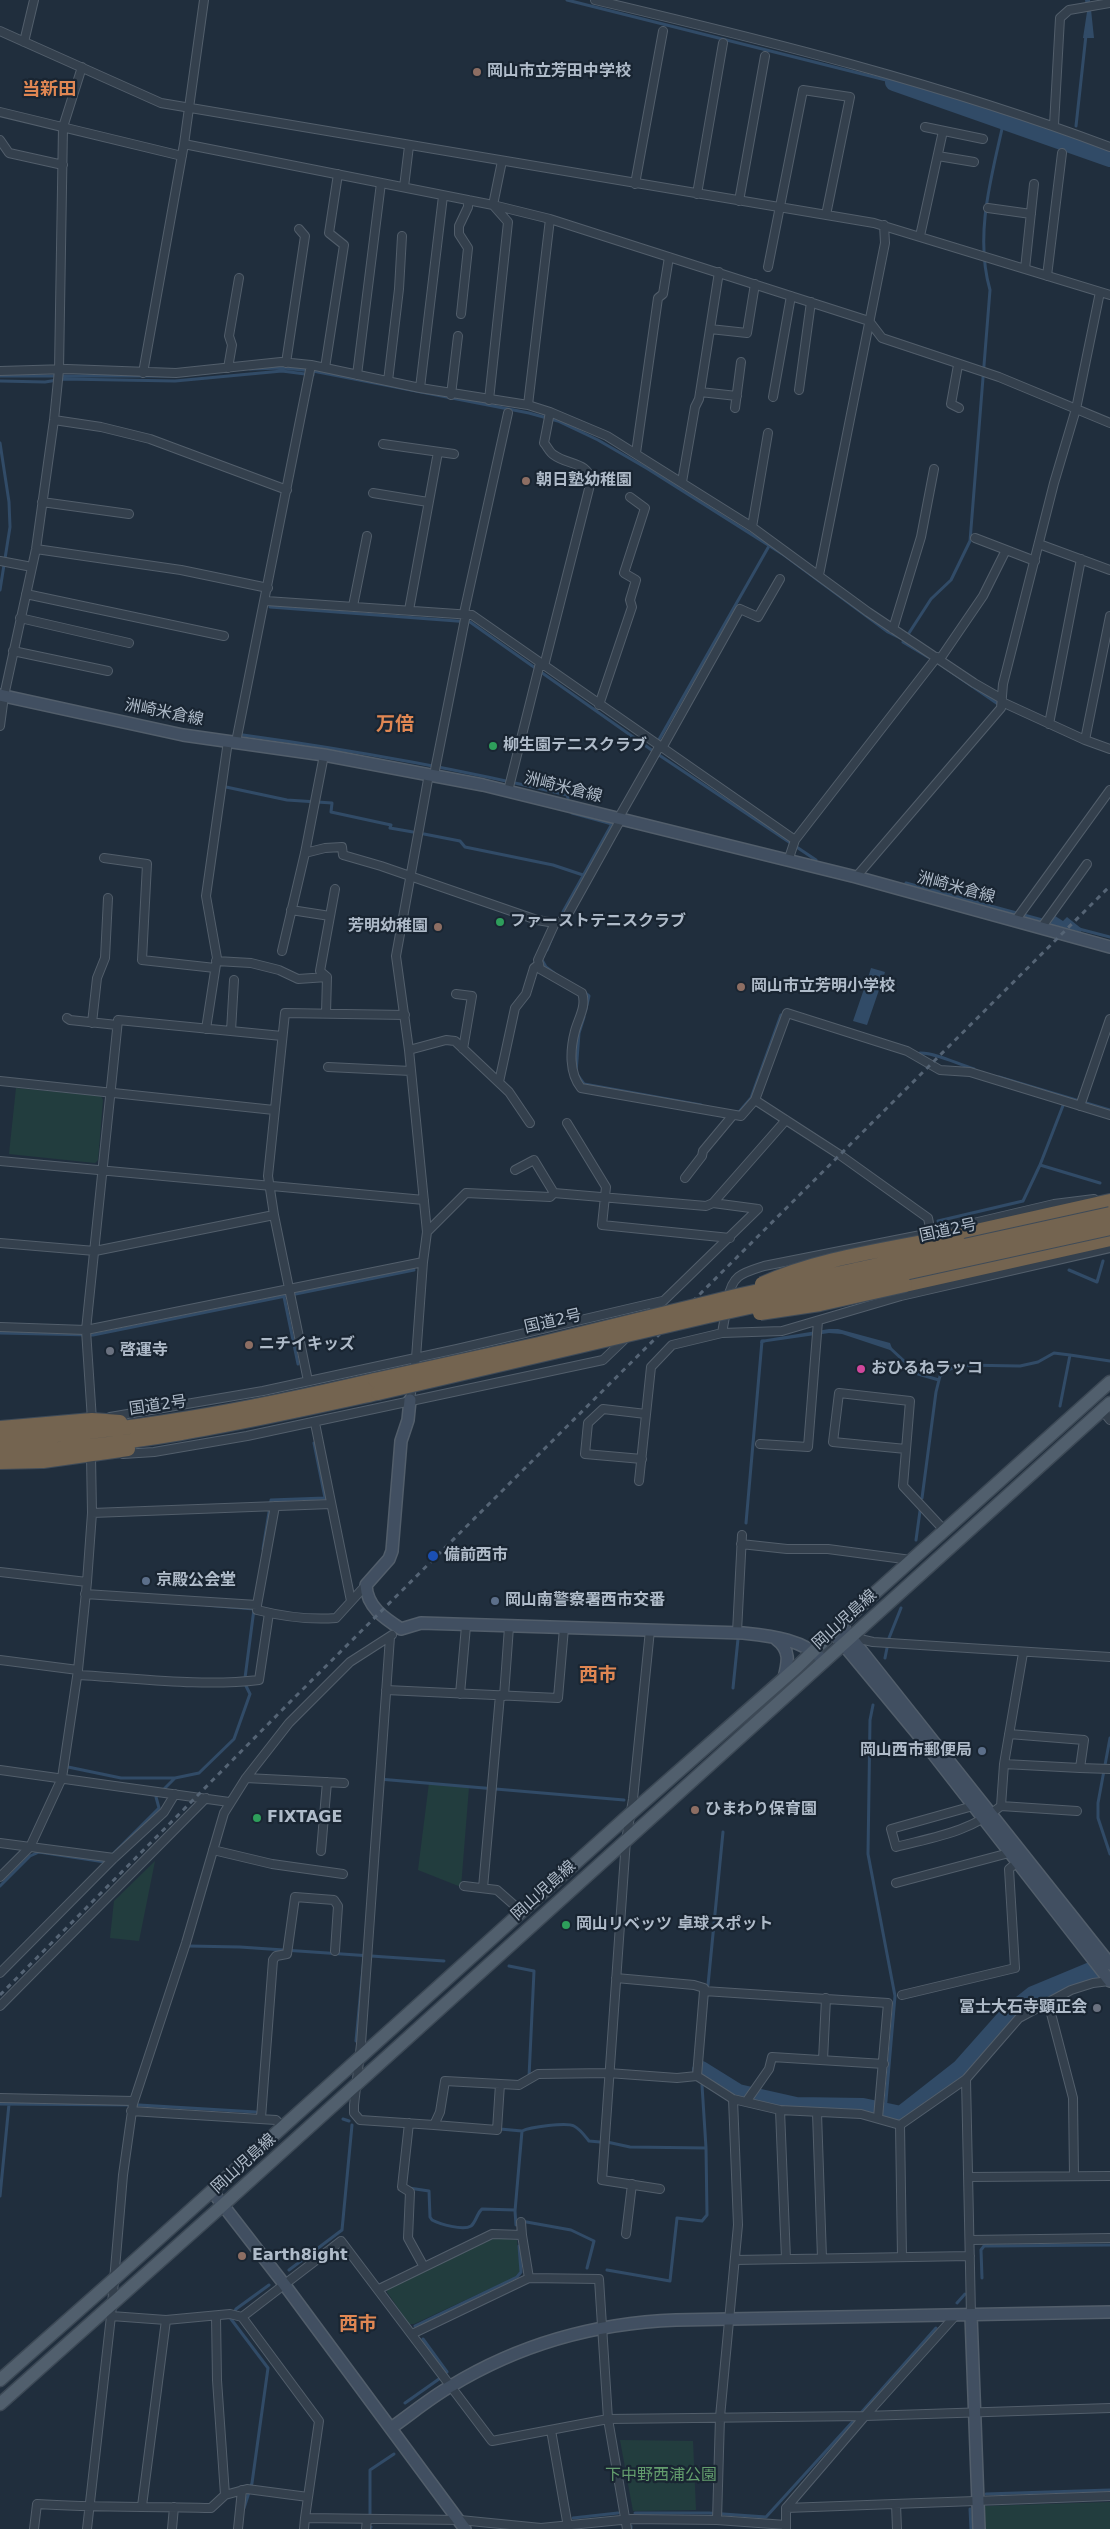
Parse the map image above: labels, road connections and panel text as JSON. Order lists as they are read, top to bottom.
{
  "streets": {
    "highway": ["国道2号"],
    "main road": ["岡山児島線"],
    "street": ["洲崎米倉線"]
  },
  "districts": [
    "当新田",
    "万倍",
    "西市",
    "西市"
  ],
  "parks": ["下中野西浦公園"],
  "places": [
    "岡山市立芳田中学校",
    "朝日塾幼稚園",
    "柳生園テニスクラブ",
    "ファーストテニスクラブ",
    "芳明幼稚園",
    "岡山市立芳明小学校",
    "ニチイキッズ",
    "啓運寺",
    "おひるねラッコ",
    "備前西市",
    "京殿公会堂",
    "岡山南警察署西市交番",
    "岡山西市郵便局",
    "ひまわり保育園",
    "FIXTAGE",
    "岡山リベッツ 卓球スポット",
    "冨士大石寺顕正会",
    "Earth8ight"
  ]
}
